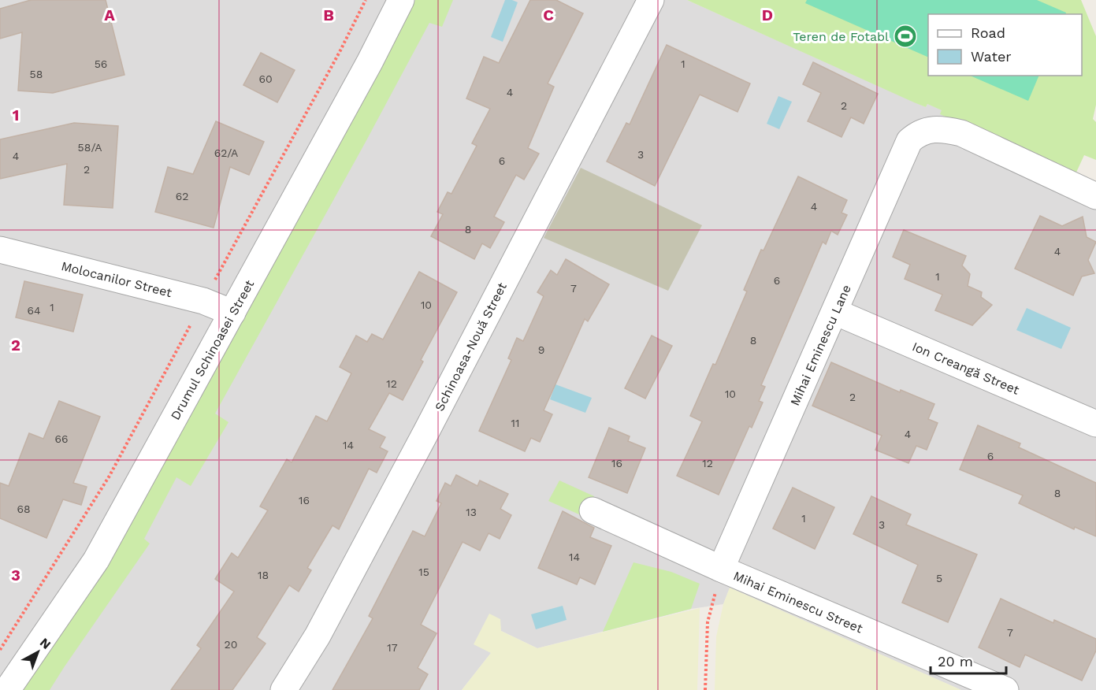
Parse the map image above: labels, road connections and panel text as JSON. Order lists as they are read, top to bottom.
{
  "streets": {
    "street": [
      "Molocanilor Street",
      "Mihai Eminescu Lane",
      "Schinoasa-Nouă Street",
      "Drumul Schinoasei Street",
      "Ion Creangă Street",
      "Mihai Eminescu Street"
    ]
  },
  "crossings": [
    ["Molocanilor Street", "Drumul Schinoasei Street"],
    ["Mihai Eminescu Lane", "Ion Creangă Street"],
    ["Mihai Eminescu Lane", "Mihai Eminescu Street"]
  ],
  "places": {
    "sports": ["Teren de Fotabl"]
  },
  "house_numbers": [
    "56",
    "1",
    "58",
    "60",
    "4",
    "2",
    "58/A",
    "62/A",
    "3",
    "4",
    "6",
    "2",
    "62",
    "4",
    "8",
    "4",
    "1",
    "6",
    "7",
    "10",
    "1",
    "64",
    "8",
    "9",
    "12",
    "10",
    "2",
    "11",
    "4",
    "66",
    "14",
    "6",
    "16",
    "12",
    "8",
    "16",
    "68",
    "13",
    "1",
    "3",
    "14",
    "15",
    "18",
    "5",
    "7",
    "20",
    "17"
  ],
  "legend": ["Road", "Water"],
  "scale_bar": "20 m",
  "north": "top right",
  "grid": {
    "columns": [
      "A",
      "B",
      "C",
      "D"
    ],
    "rows": ["1", "2", "3"]
  }
}
